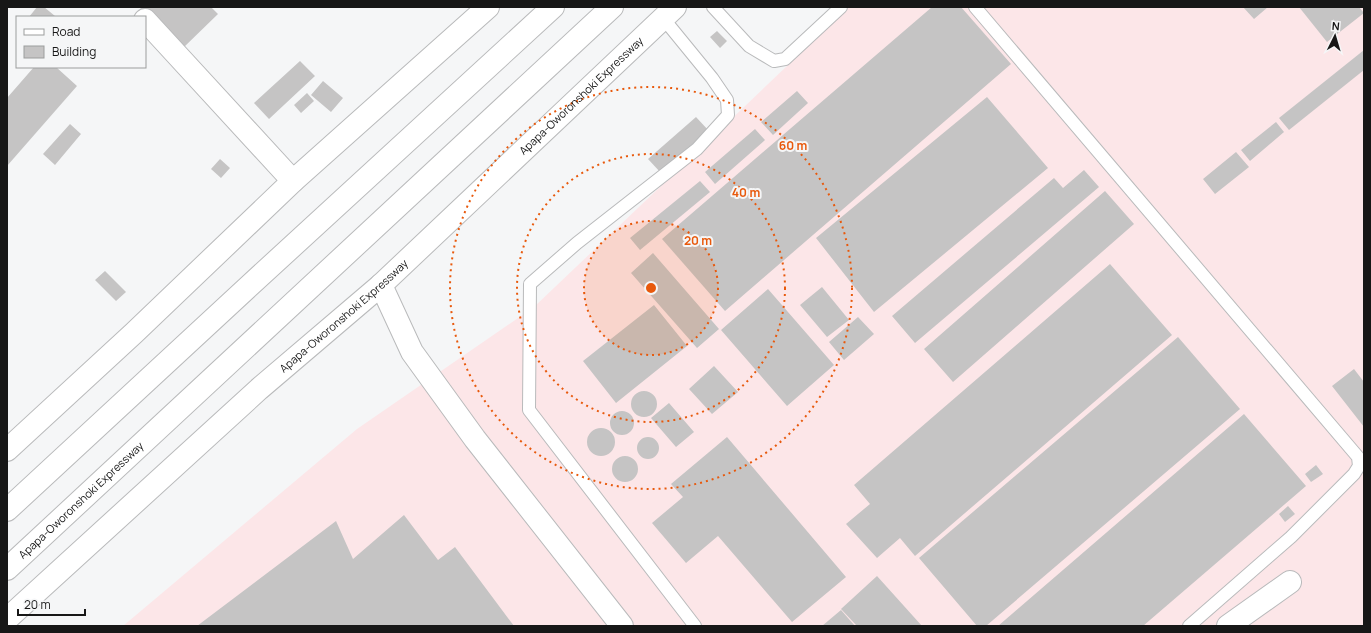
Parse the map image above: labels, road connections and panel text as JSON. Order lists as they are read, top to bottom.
{
  "streets": {
    "main road": ["Apapa-Oworonshoki Expressway"]
  },
  "legend": ["Road", "Building"],
  "scale_bar": "20 m",
  "north": "top",
  "rings": ["60 m", "40 m", "20 m"]
}
